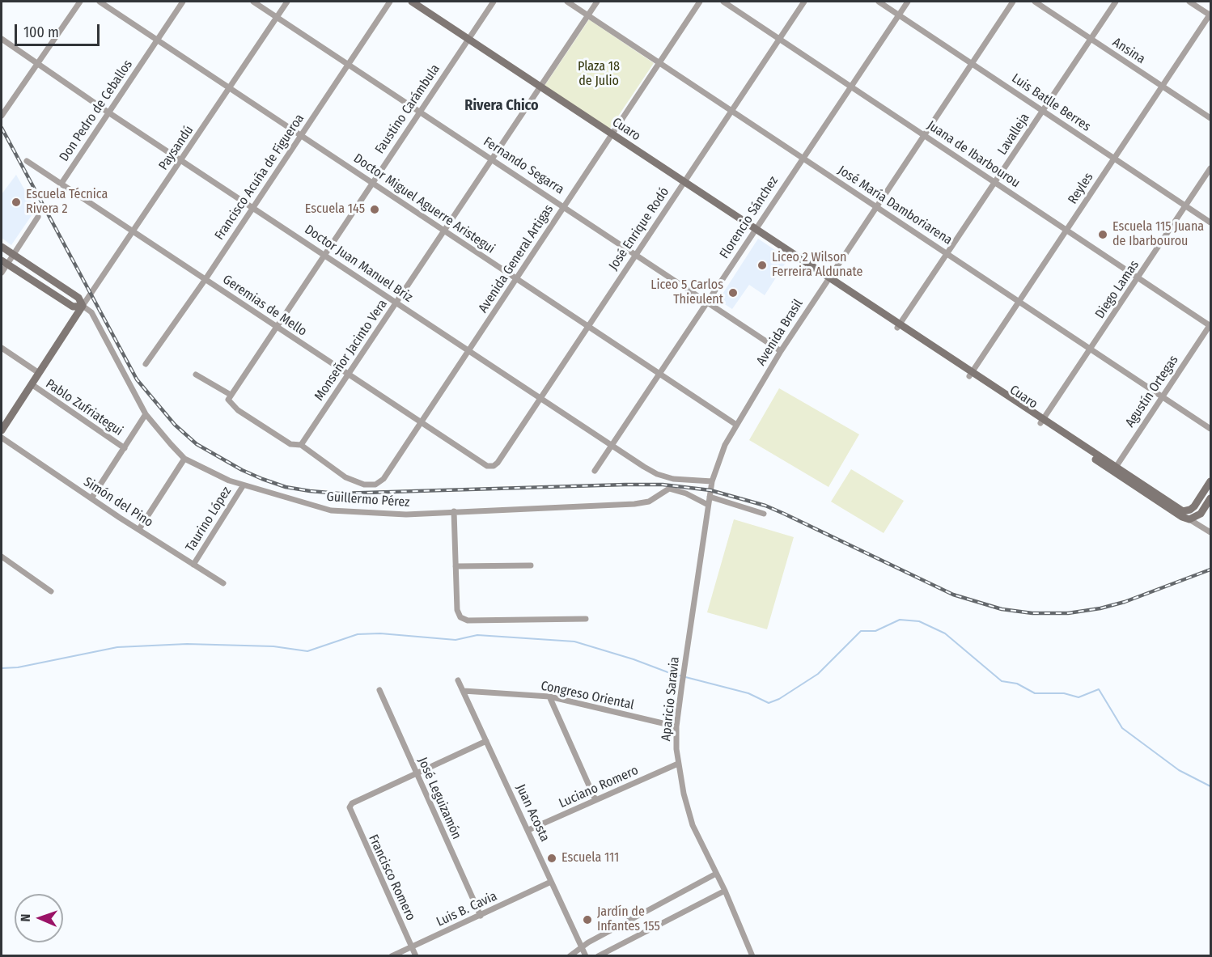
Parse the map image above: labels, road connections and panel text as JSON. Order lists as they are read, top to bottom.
{
  "streets": {
    "street": [
      "Ansina",
      "Luis Batlle Berres",
      "Faustino Carámbula",
      "Don Pedro de Ceballos",
      "Cuaro",
      "Lavalleja",
      "Paysandú",
      "Juana de Ibarbourou",
      "Fernando Segarra",
      "Francisco Acuña de Figueroa",
      "Reyles",
      "Doctor Miguel Aguerre Aristegui",
      "José María Damboriarena",
      "Florencio Sánchez",
      "José Enrique Rodó",
      "Avenida General Artigas",
      "Doctor Juan Manuel Briz",
      "Diego Lamas",
      "Geremias de Mello",
      "Avenida Brasil",
      "Monseñor Jacinto Vera",
      "Agustín Ortegas",
      "Pablo Zufriategui",
      "Guillermo Pérez",
      "Simón del Pino",
      "Taurino López",
      "Congreso Oriental",
      "Aparicio Saravia",
      "Luciano Romero",
      "José Leguizamón",
      "Juan Acosta",
      "Francisco Romero",
      "Luis B. Cavia"
    ]
  },
  "crossings": [
    ["Ansina", "Lavalleja"],
    ["Ansina", "Reyles"],
    ["Luis Batlle Berres", "Lavalleja"],
    ["Luis Batlle Berres", "Reyles"],
    ["Luis Batlle Berres", "Florencio Sánchez"],
    ["Luis Batlle Berres", "Diego Lamas"],
    ["Luis Batlle Berres", "Avenida Brasil"],
    ["Faustino Carámbula", "Cuaro"],
    ["Faustino Carámbula", "Fernando Segarra"],
    ["Faustino Carámbula", "Doctor Miguel Aguerre Aristegui"],
    ["Faustino Carámbula", "Doctor Juan Manuel Briz"],
    ["Faustino Carámbula", "Geremias de Mello"],
    ["Don Pedro de Ceballos", "Doctor Miguel Aguerre Aristegui"],
    ["Don Pedro de Ceballos", "Doctor Juan Manuel Briz"],
    ["Don Pedro de Ceballos", "Geremias de Mello"],
    ["Cuaro", "Lavalleja"],
    ["Cuaro", "Reyles"],
    ["Cuaro", "Florencio Sánchez"],
    ["Cuaro", "José Enrique Rodó"],
    ["Cuaro", "Avenida General Artigas"],
    ["Cuaro", "Diego Lamas"],
    ["Cuaro", "Avenida Brasil"],
    ["Cuaro", "Monseñor Jacinto Vera"],
    ["Cuaro", "Agustín Ortegas"],
    ["Lavalleja", "Juana de Ibarbourou"],
    ["Lavalleja", "José María Damboriarena"],
    ["Paysandú", "Fernando Segarra"],
    ["Paysandú", "Doctor Miguel Aguerre Aristegui"],
    ["Paysandú", "Doctor Juan Manuel Briz"],
    ["Paysandú", "Geremias de Mello"],
    ["Paysandú", "Guillermo Pérez"],
    ["Juana de Ibarbourou", "Reyles"],
    ["Juana de Ibarbourou", "Florencio Sánchez"],
    ["Juana de Ibarbourou", "José Enrique Rodó"],
    ["Juana de Ibarbourou", "Diego Lamas"],
    ["Juana de Ibarbourou", "Avenida Brasil"],
    ["Juana de Ibarbourou", "Agustín Ortegas"],
    ["Fernando Segarra", "Francisco Acuña de Figueroa"],
    ["Fernando Segarra", "Florencio Sánchez"],
    ["Fernando Segarra", "José Enrique Rodó"],
    ["Fernando Segarra", "Avenida General Artigas"],
    ["Fernando Segarra", "Avenida Brasil"],
    ["Fernando Segarra", "Monseñor Jacinto Vera"],
    ["Francisco Acuña de Figueroa", "Doctor Miguel Aguerre Aristegui"],
    ["Francisco Acuña de Figueroa", "Doctor Juan Manuel Briz"],
    ["Francisco Acuña de Figueroa", "Geremias de Mello"],
    ["Reyles", "José María Damboriarena"],
    ["Doctor Miguel Aguerre Aristegui", "Florencio Sánchez"],
    ["Doctor Miguel Aguerre Aristegui", "José Enrique Rodó"],
    ["Doctor Miguel Aguerre Aristegui", "Avenida General Artigas"],
    ["Doctor Miguel Aguerre Aristegui", "Avenida Brasil"],
    ["Doctor Miguel Aguerre Aristegui", "Monseñor Jacinto Vera"],
    ["José María Damboriarena", "Florencio Sánchez"],
    ["José María Damboriarena", "José Enrique Rodó"],
    ["José María Damboriarena", "Avenida General Artigas"],
    ["José María Damboriarena", "Diego Lamas"],
    ["José María Damboriarena", "Avenida Brasil"],
    ["José María Damboriarena", "Monseñor Jacinto Vera"],
    ["José María Damboriarena", "Agustín Ortegas"],
    ["Florencio Sánchez", "Doctor Juan Manuel Briz"],
    ["José Enrique Rodó", "Doctor Juan Manuel Briz"],
    ["José Enrique Rodó", "Geremias de Mello"],
    ["Avenida General Artigas", "Doctor Juan Manuel Briz"],
    ["Avenida General Artigas", "Geremias de Mello"],
    ["Avenida General Artigas", "Monseñor Jacinto Vera"],
    ["Doctor Juan Manuel Briz", "Avenida Brasil"],
    ["Doctor Juan Manuel Briz", "Monseñor Jacinto Vera"],
    ["Geremias de Mello", "Monseñor Jacinto Vera"],
    ["Avenida Brasil", "Aparicio Saravia"],
    ["Guillermo Pérez", "Taurino López"],
    ["Guillermo Pérez", "Aparicio Saravia"],
    ["Simón del Pino", "Taurino López"],
    ["Congreso Oriental", "Aparicio Saravia"],
    ["Congreso Oriental", "Juan Acosta"],
    ["Aparicio Saravia", "Luciano Romero"],
    ["Luciano Romero", "Juan Acosta"],
    ["José Leguizamón", "Francisco Romero"],
    ["José Leguizamón", "Luis B. Cavia"],
    ["Juan Acosta", "Luis B. Cavia"],
    ["Francisco Romero", "Luis B. Cavia"]
  ],
  "districts": ["Rivera Chico"],
  "parks": ["Plaza 18 de Julio"],
  "places": [
    "Escuela Técnica Rivera 2",
    "Escuela 145",
    "Escuela 115 Juana de Ibarbourou",
    "Liceo 2 Wilson Ferreira Aldunate",
    "Liceo 5 Carlos Thieulent",
    "Escuela 111",
    "Jardín de Infantes 155"
  ],
  "scale_bar": "100 m",
  "north": "left"
}
